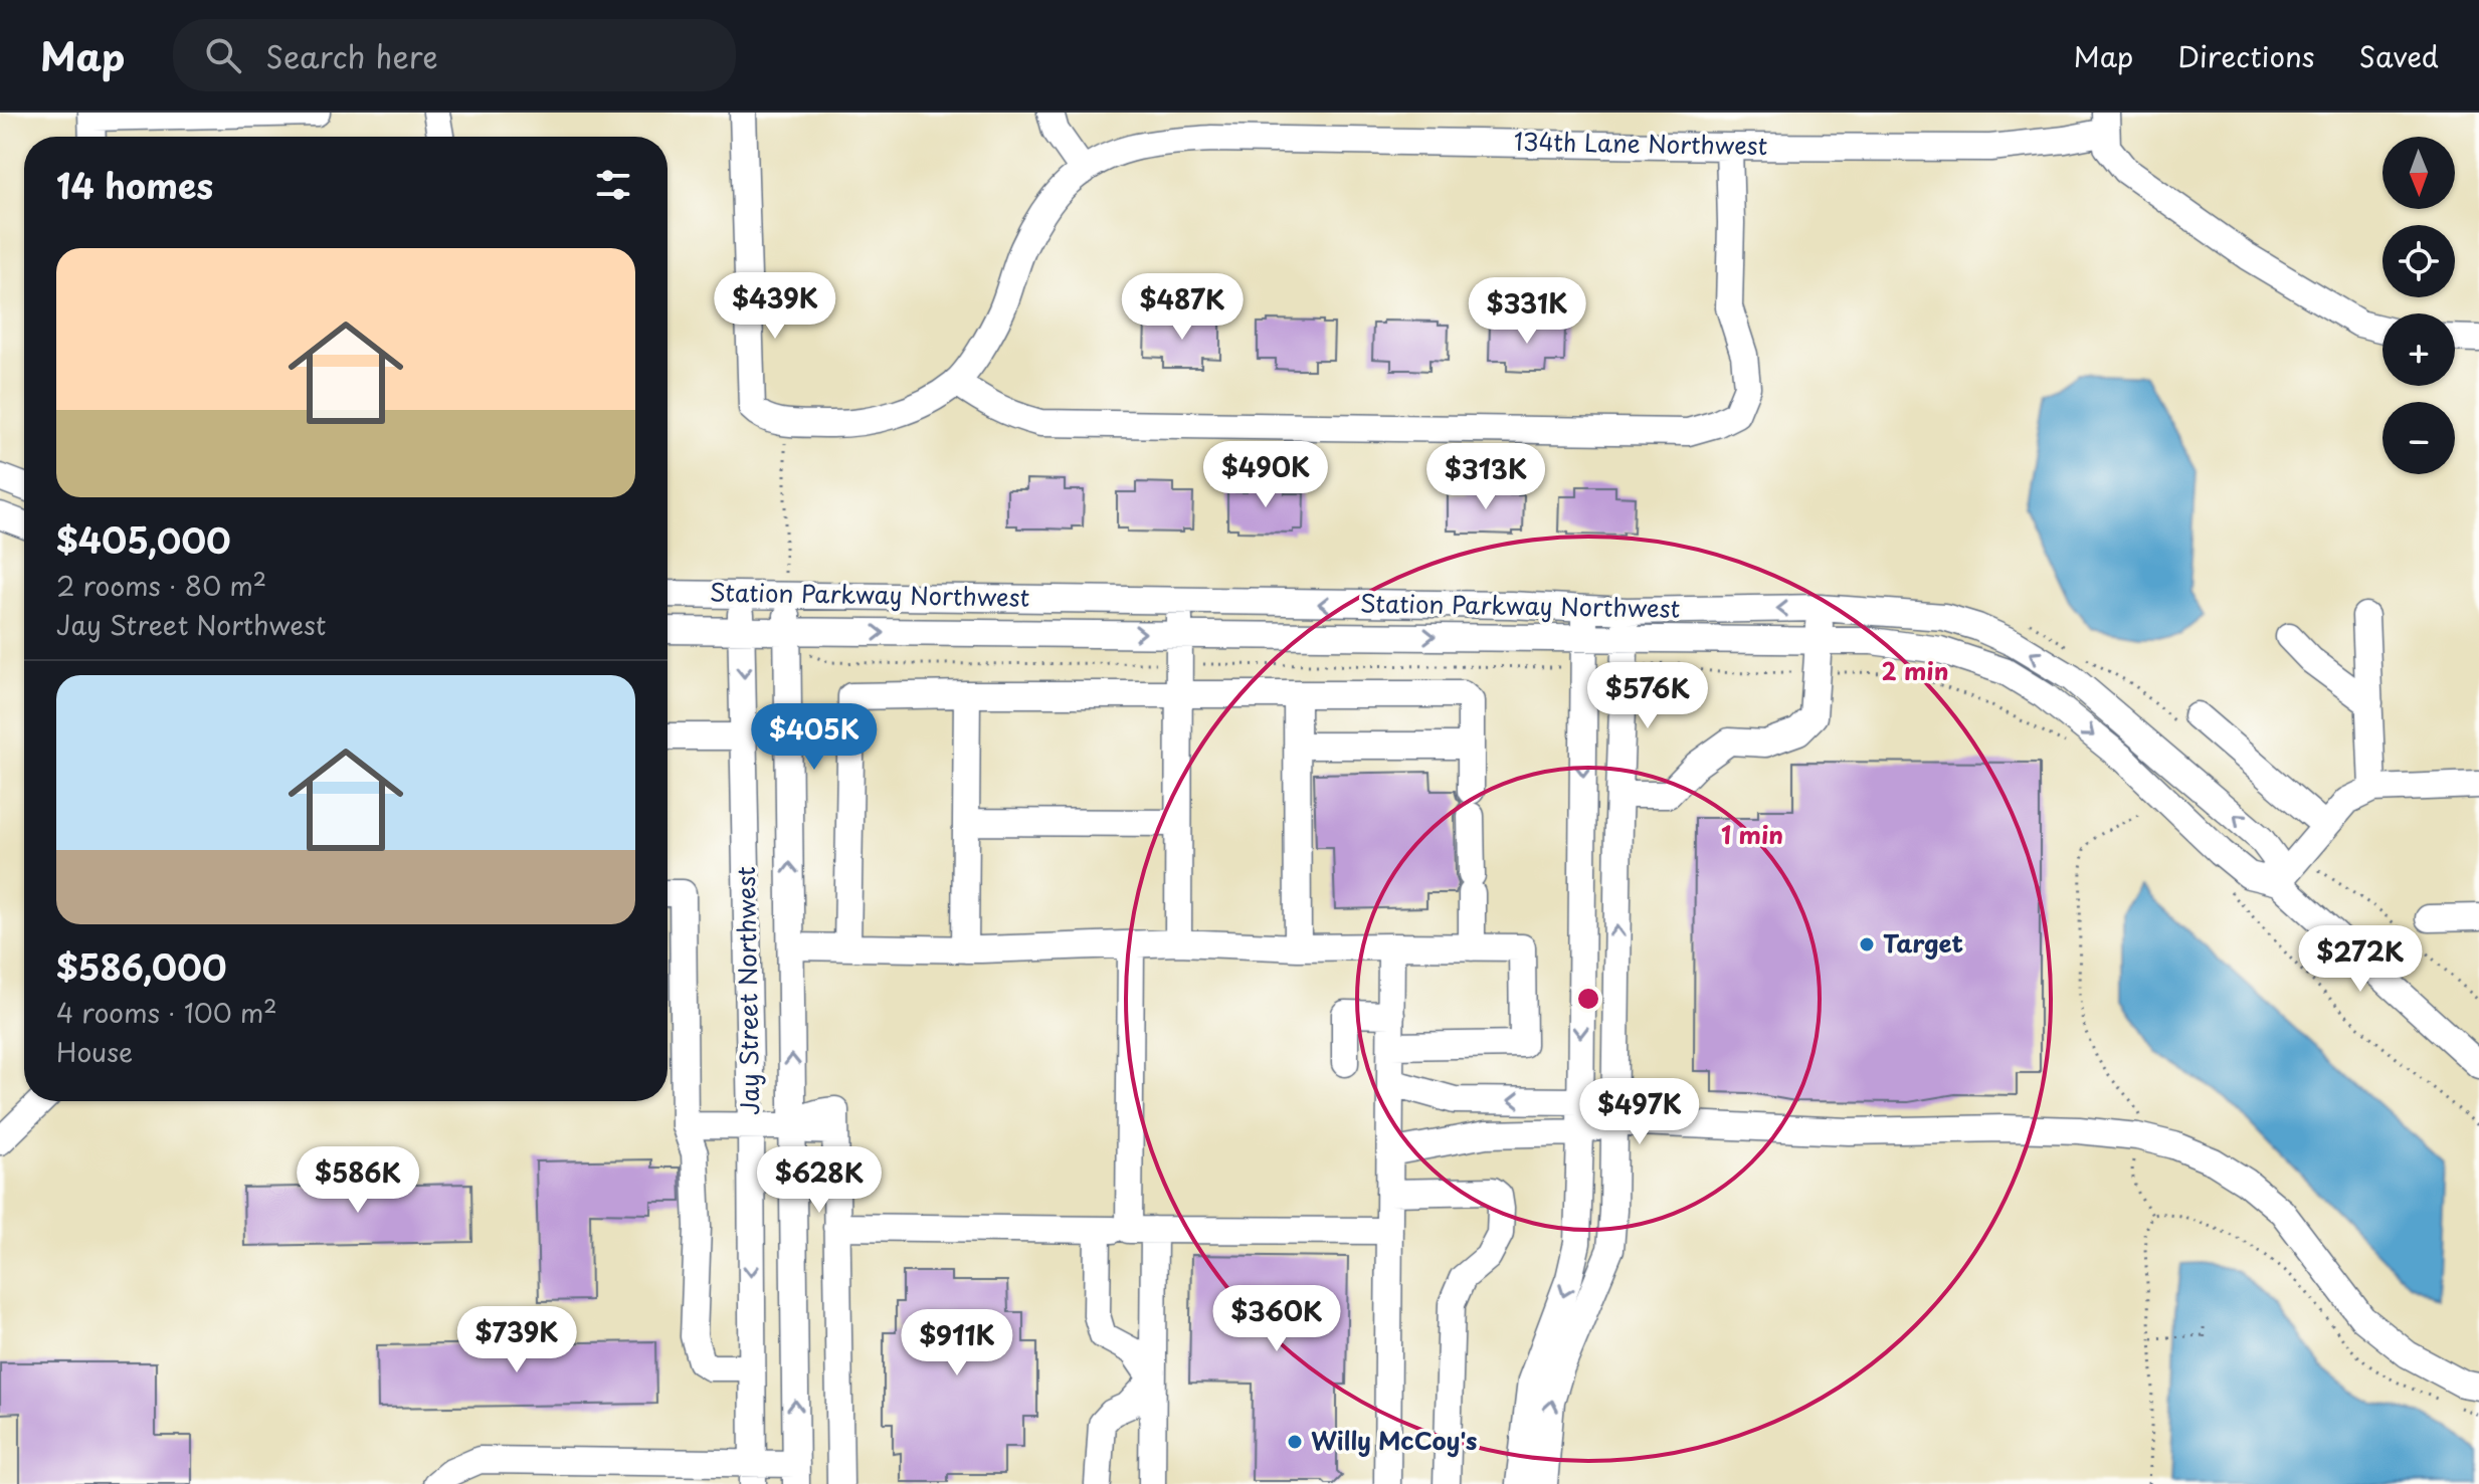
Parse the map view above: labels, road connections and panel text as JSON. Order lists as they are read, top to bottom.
{
  "streets": {
    "street": ["134th Lane Northwest", "Station Parkway Northwest", "Jay Street Northwest"]
  },
  "crossings": [
    ["Station Parkway Northwest", "Jay Street Northwest"]
  ],
  "places": ["Target", "Willy McCoy's"],
  "north": "bottom",
  "page": {
    "header": "Map",
    "search": "Search here",
    "nav": ["Map", "Directions", "Saved"],
    "map_buttons": ["+", "−"],
    "heading": "14 homes",
    "list": [
      {
        "name": "$405,000",
        "note": "2 rooms · 80 m² · Jay Street Northwest"
      },
      {
        "name": "$586,000",
        "note": "4 rooms · 100 m² · House"
      }
    ],
    "price": [
      "$439K",
      "$487K",
      "$331K",
      "$490K",
      "$313K",
      "$576K",
      "$405K",
      "$272K",
      "$497K",
      "$586K",
      "$628K",
      "$360K",
      "$739K",
      "$911K"
    ]
  },
  "rings": ["2 min", "1 min"]
}
